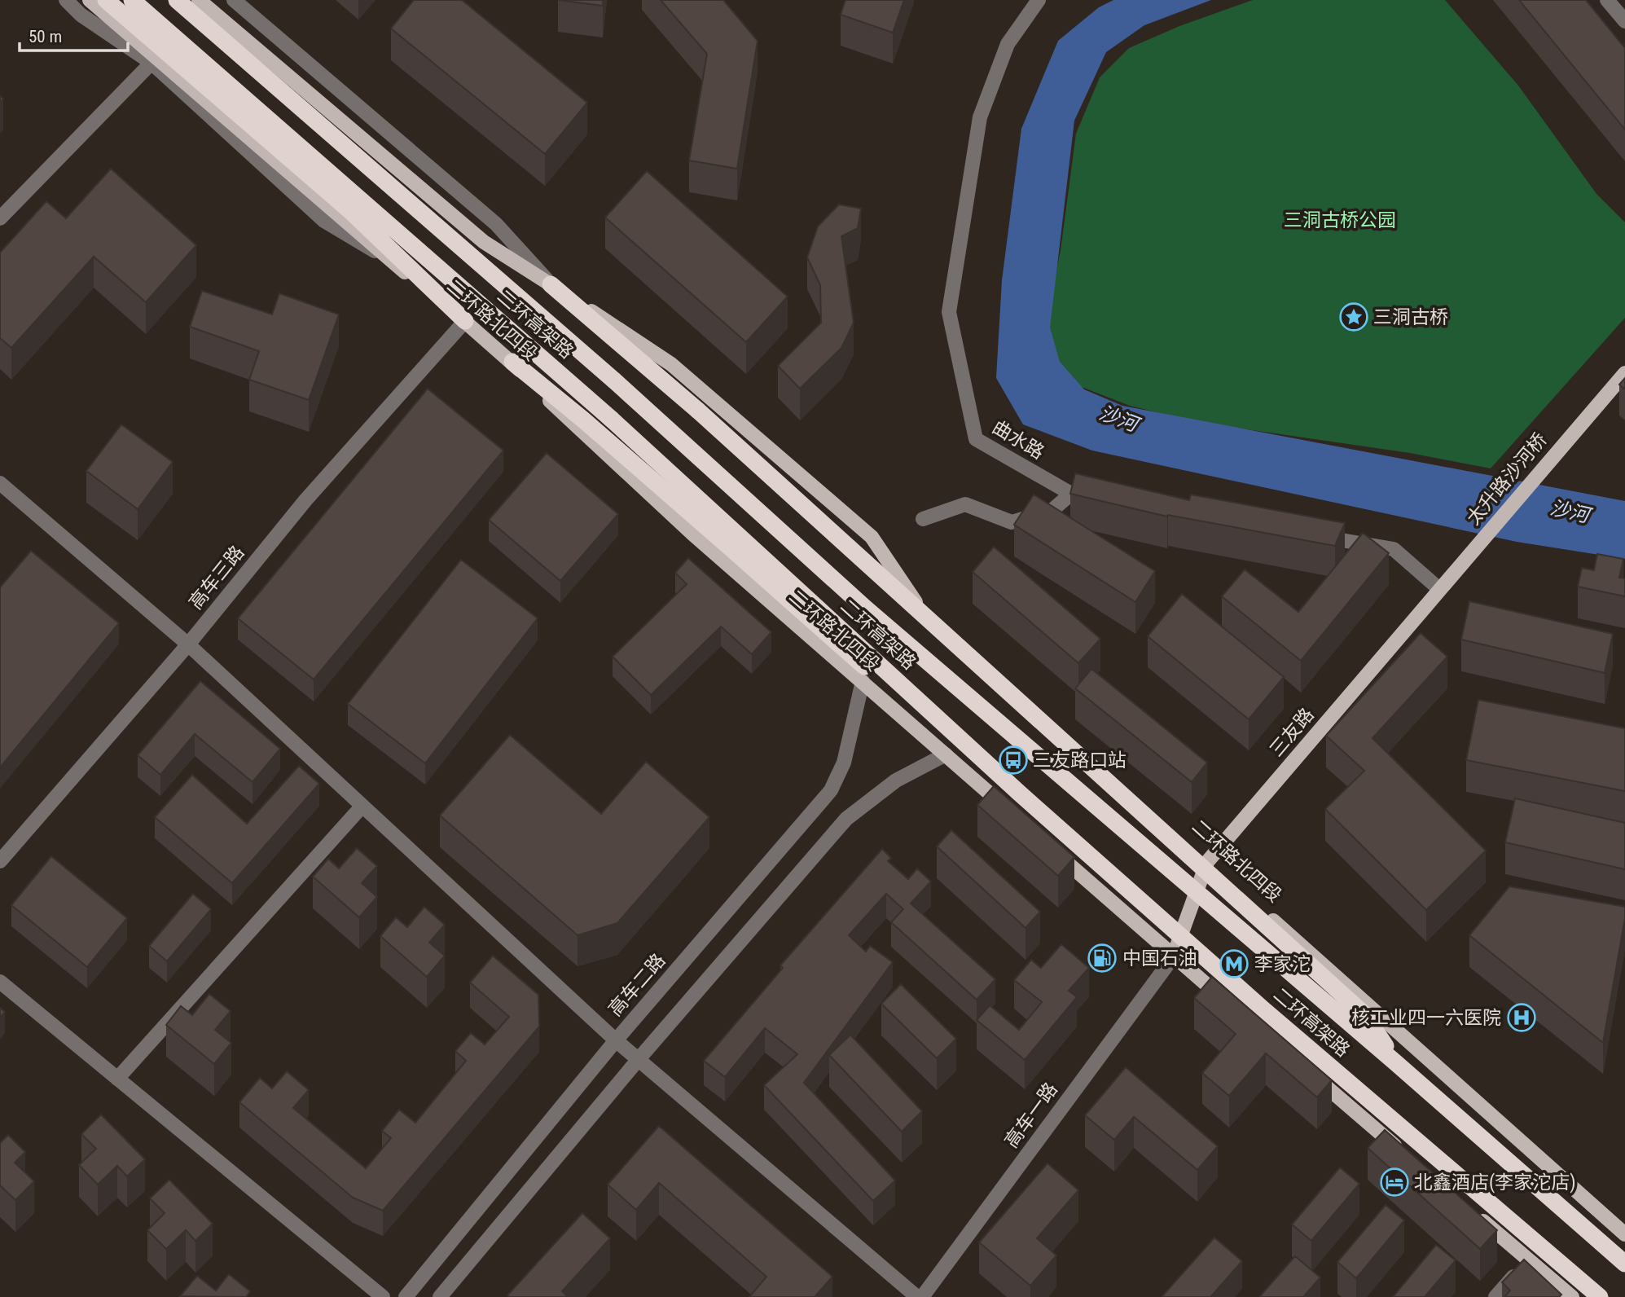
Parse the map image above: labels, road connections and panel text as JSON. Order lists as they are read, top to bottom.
{
  "streets": {
    "highway": ["二环高架路"],
    "main road": ["二环路北四段", "太升路沙河桥", "三友路"],
    "street": [
      "曲水路",
      "高车三路",
      "高车二路",
      "高车一路"
    ]
  },
  "crossings": [
    ["二环路北四段", "高车三路"],
    ["二环路北四段", "三友路"],
    ["二环路北四段", "高车二路"],
    ["太升路沙河桥", "三友路"],
    ["三友路", "高车一路"]
  ],
  "water": ["沙河"],
  "parks": ["三洞古桥公园"],
  "places": {
    "place": ["三洞古桥"],
    "bus stop": ["三友路口站"],
    "fuel station": ["中国石油"],
    "metro station": ["李家沱"],
    "hospital": ["核工业四一六医院"],
    "hotel": ["北鑫酒店(李家沱店)"]
  },
  "scale_bar": "50 m"
}
